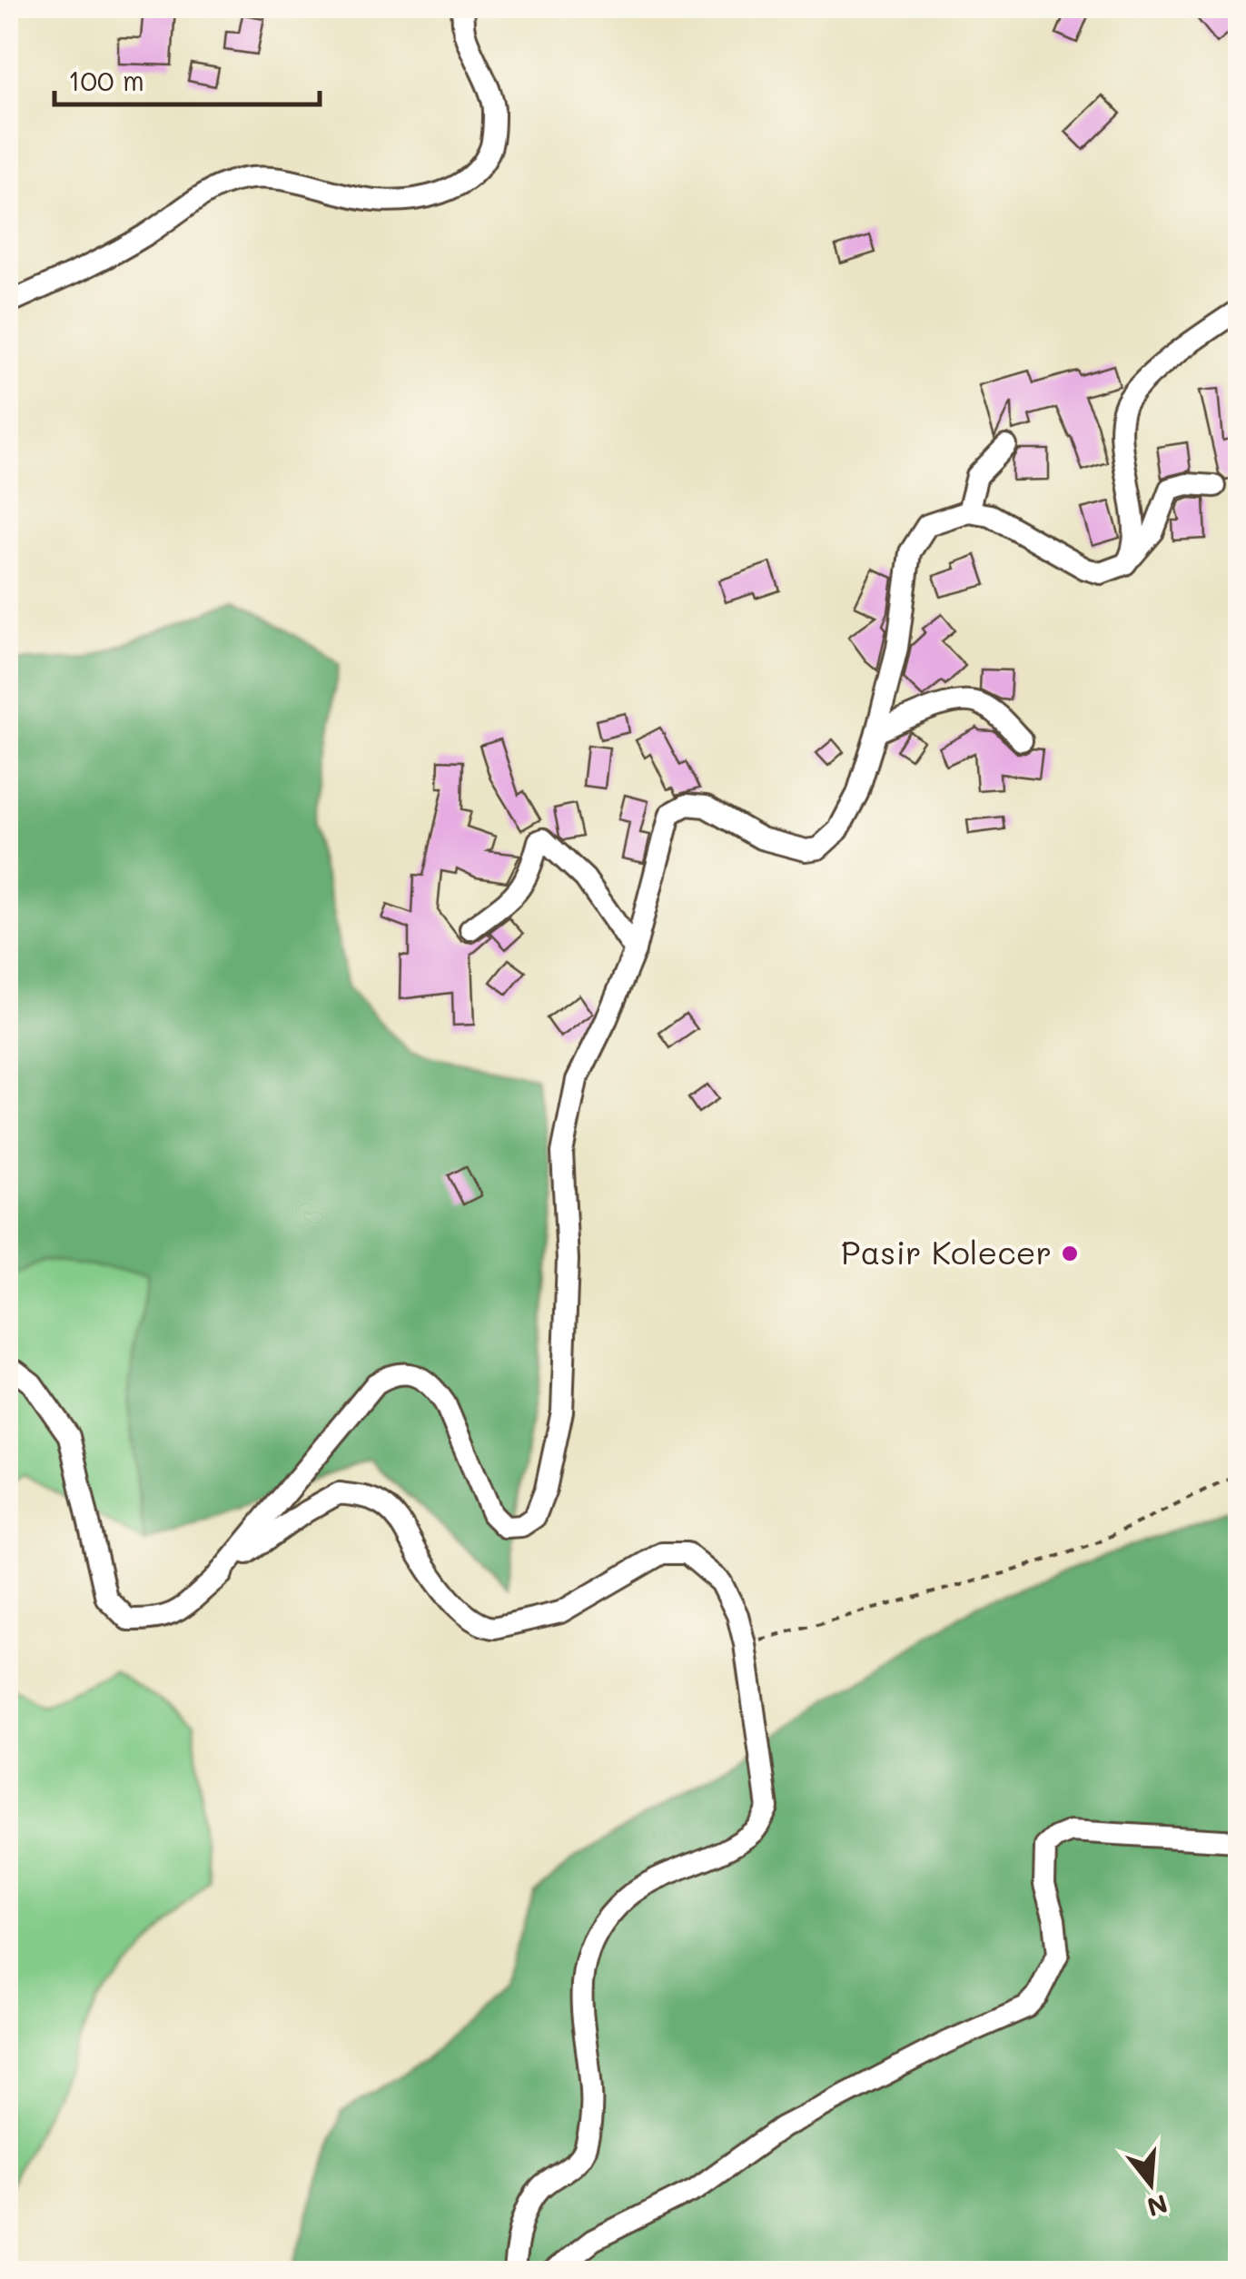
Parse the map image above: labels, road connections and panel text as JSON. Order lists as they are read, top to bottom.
{
  "places": ["Pasir Kolecer"],
  "scale_bar": "100 m",
  "north": "bottom"
}
